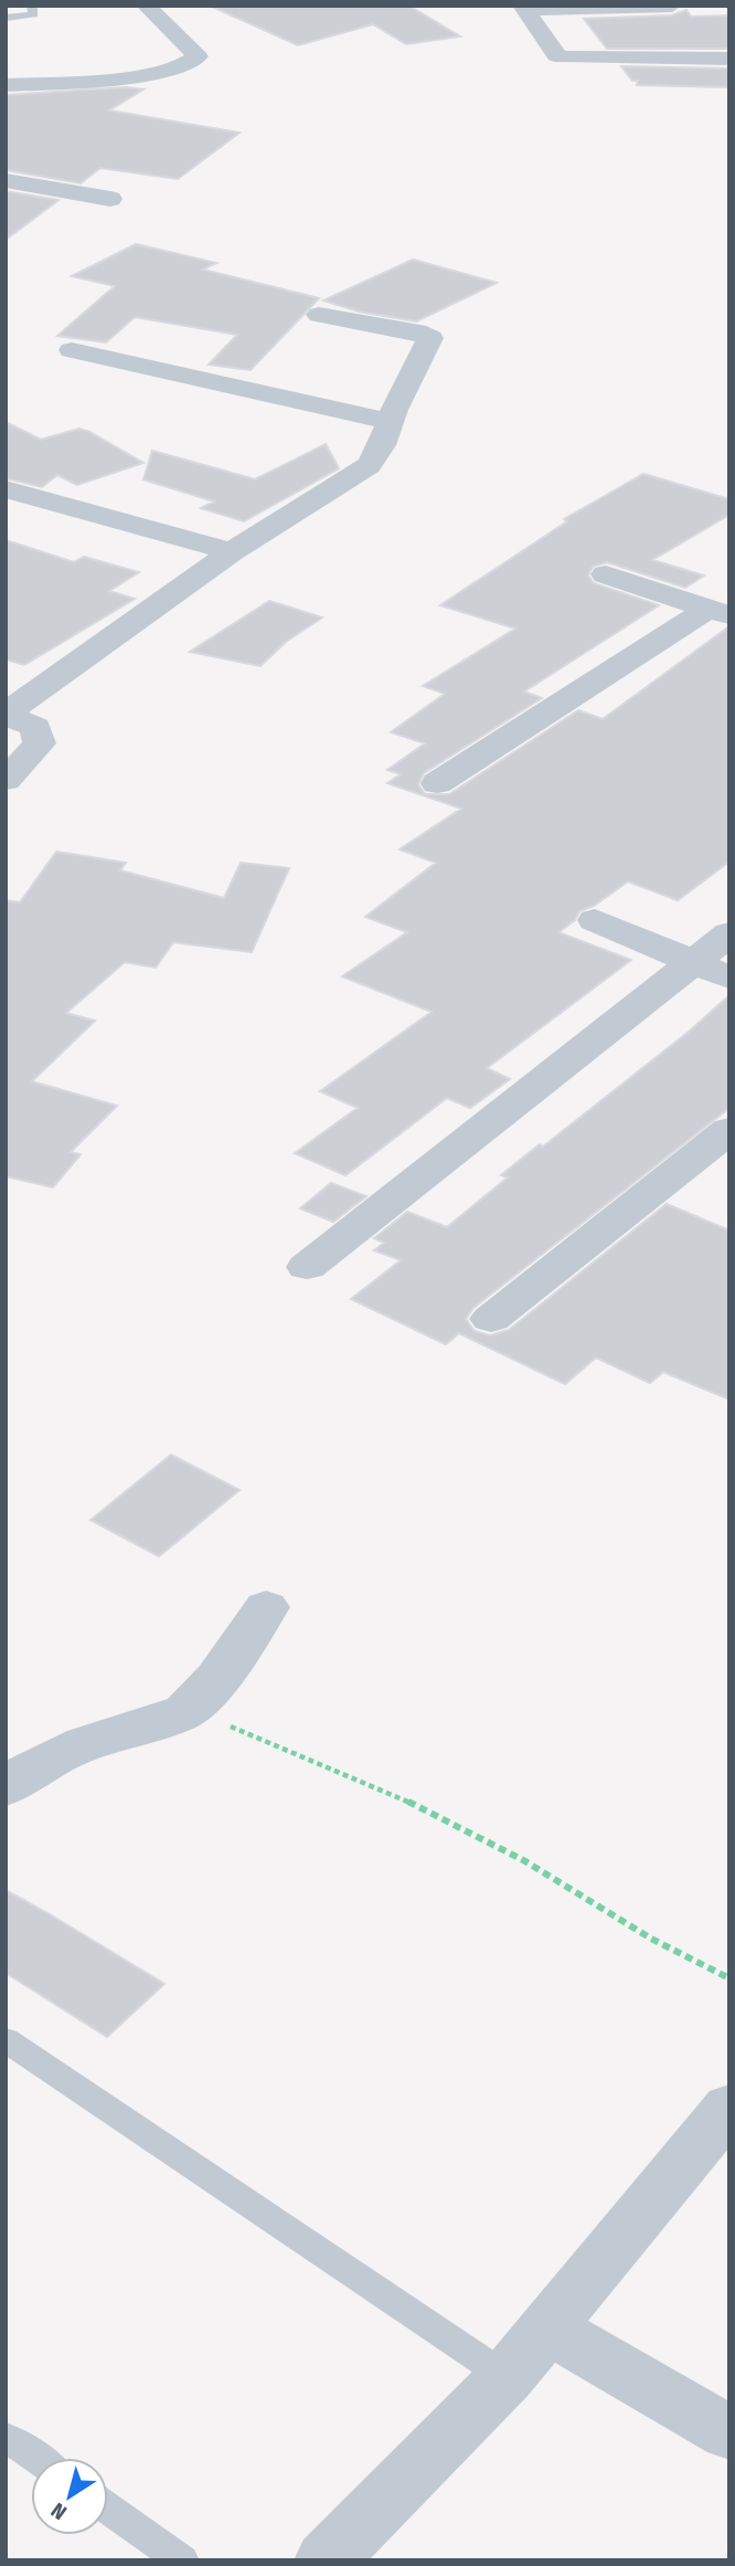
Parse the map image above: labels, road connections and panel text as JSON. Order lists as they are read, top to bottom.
{
  "north": "bottom left"
}
